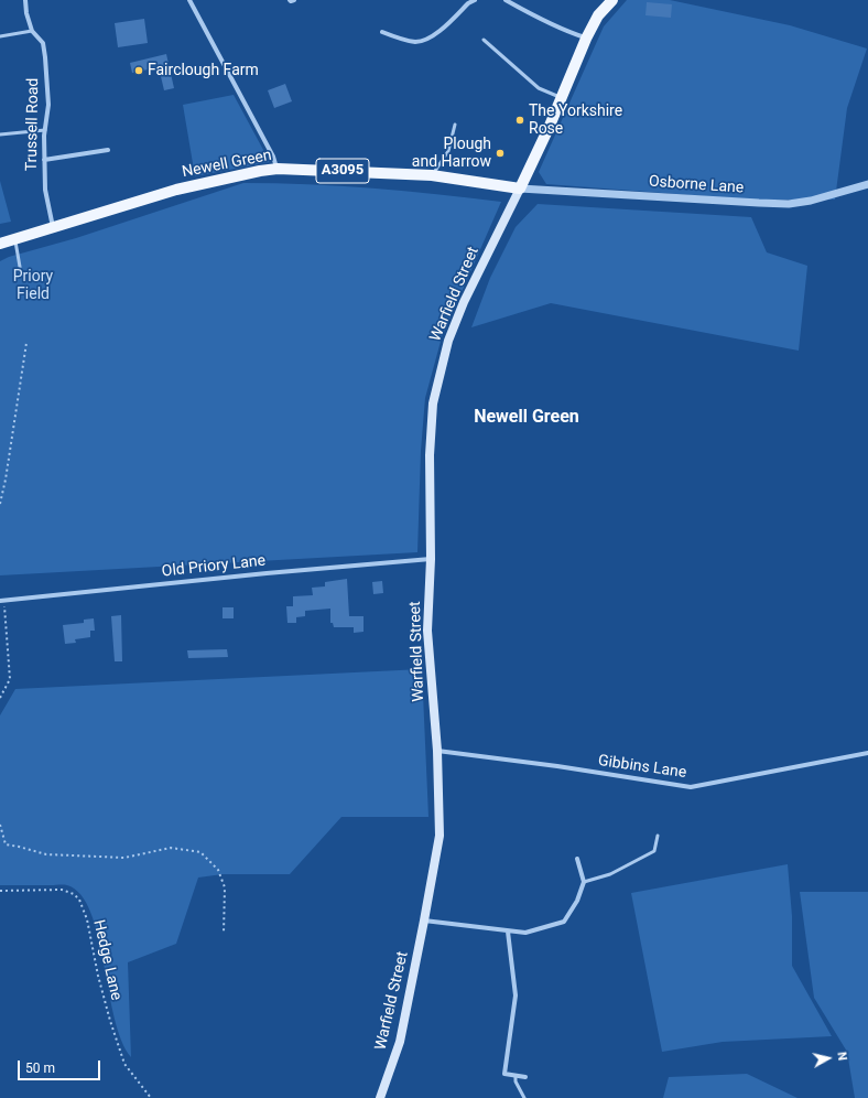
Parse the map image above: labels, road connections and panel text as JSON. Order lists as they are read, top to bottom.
{
  "streets": {
    "main road": ["Newell Green", "A3095", "Warfield Street"],
    "street": [
      "Trussell Road",
      "Osborne Lane",
      "Old Priory Lane",
      "Gibbins Lane"
    ],
    "path": ["Hedge Lane"]
  },
  "crossings": [
    ["Trussell Road", "Newell Green"],
    ["Newell Green", "Osborne Lane"],
    ["Newell Green", "Warfield Street"],
    ["Osborne Lane", "Warfield Street"],
    ["Warfield Street", "Old Priory Lane"],
    ["Warfield Street", "Gibbins Lane"]
  ],
  "districts": ["Newell Green"],
  "parks": ["Priory Field"],
  "places": ["Fairclough Farm", "The Yorkshire Rose", "Plough and Harrow"],
  "scale_bar": "50 m",
  "north": "right"
}
